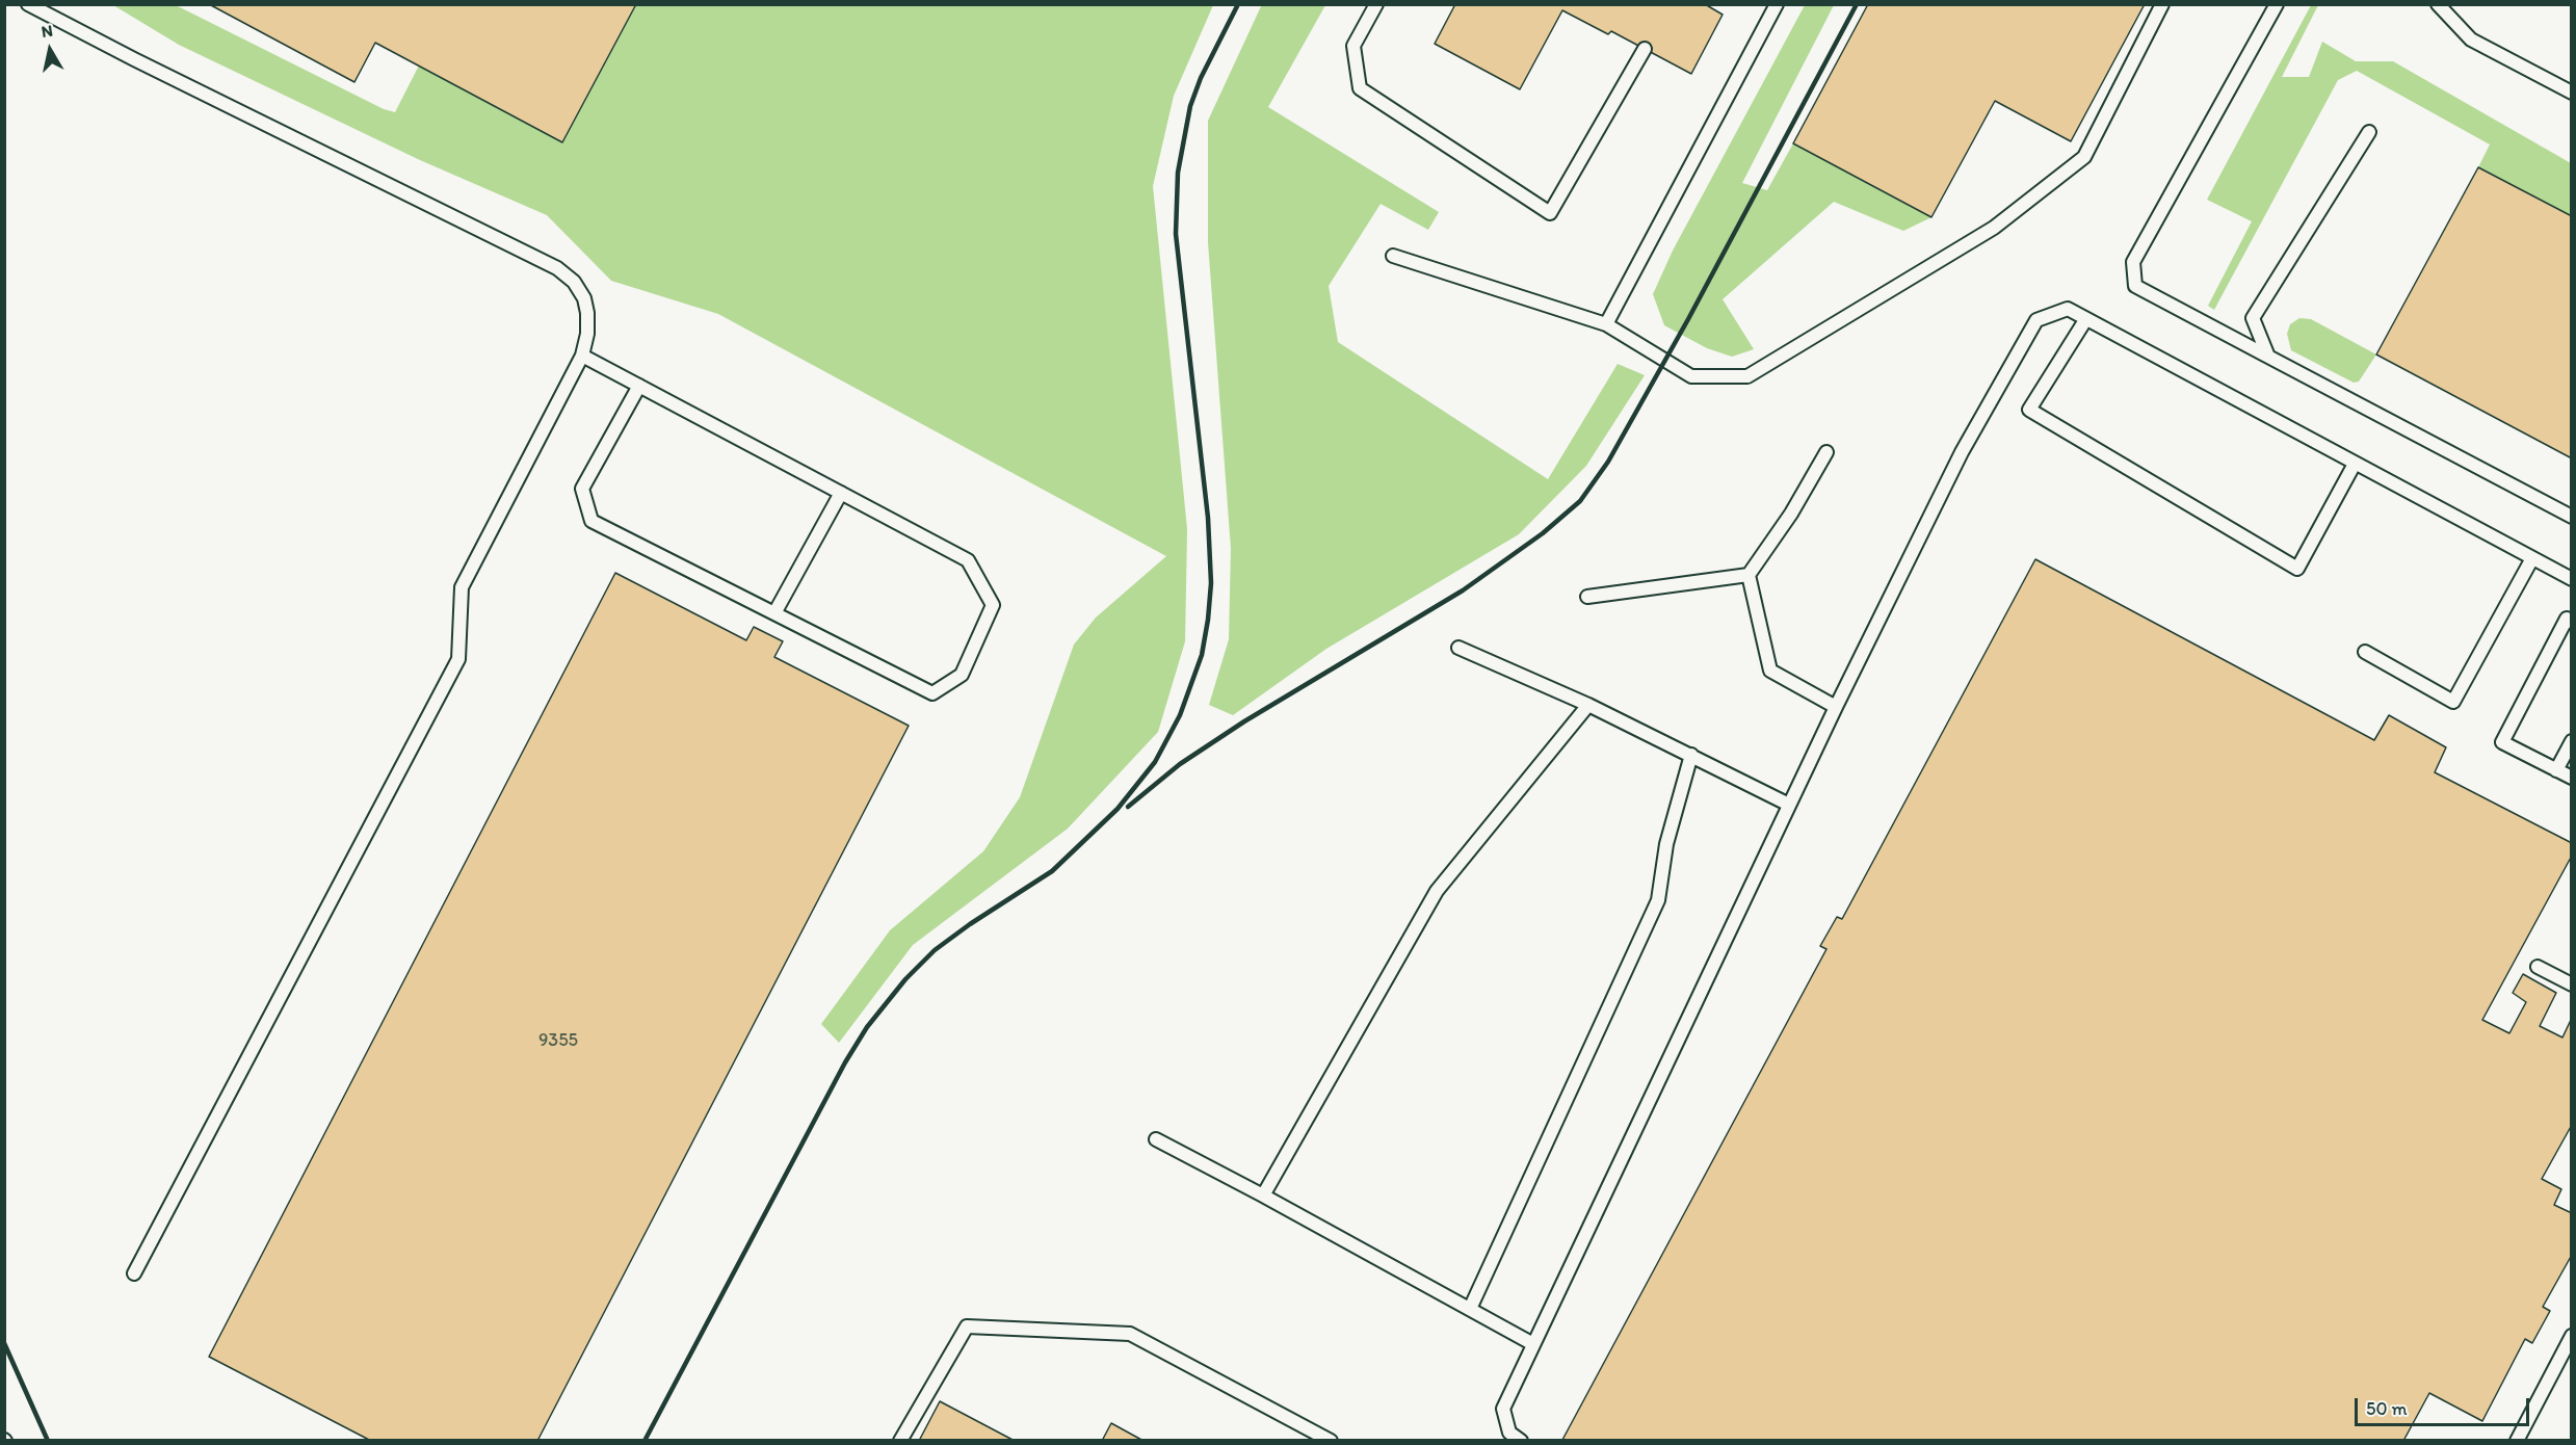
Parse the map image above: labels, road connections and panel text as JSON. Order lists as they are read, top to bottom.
{
  "house_numbers": ["9355"],
  "scale_bar": "50 m",
  "north": "top"
}
